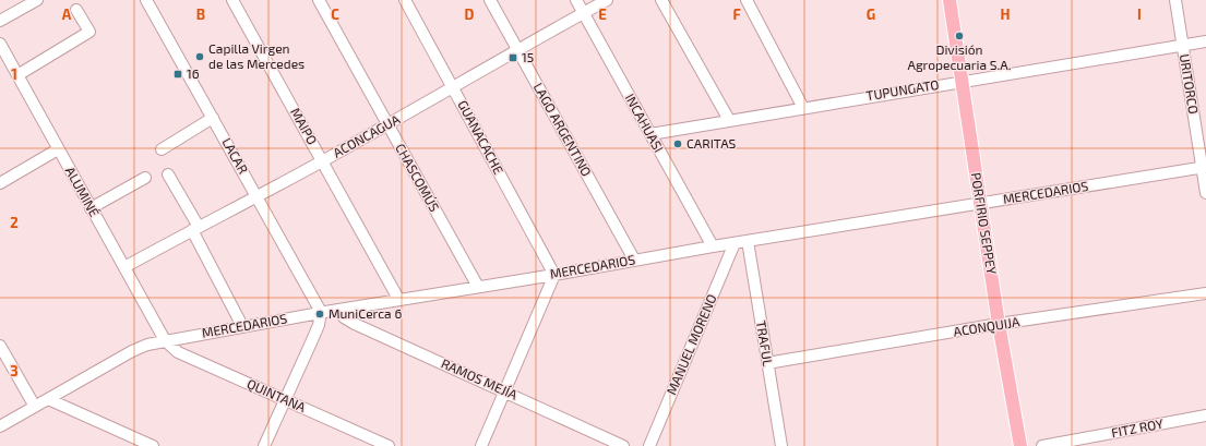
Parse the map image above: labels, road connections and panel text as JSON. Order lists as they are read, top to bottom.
{
  "streets": {
    "main road": ["PORFIRIO SEPPEY"],
    "street": [
      "URITORCO",
      "TUPUNGATO",
      "INCAHUASI",
      "MAIPO",
      "LAGO ARGENTINO",
      "ACONCAGUA",
      "GUANACACHE",
      "LACAR",
      "CHASCOMÚS",
      "ALUMINÉ",
      "MERCEDARIOS",
      "ACONQUIJA",
      "TRAFUL",
      "MANUEL MORENO",
      "RAMOS MEJÍA",
      "QUINTANA",
      "FITZ ROY"
    ]
  },
  "crossings": [
    ["URITORCO", "TUPUNGATO"],
    ["URITORCO", "MERCEDARIOS"],
    ["TUPUNGATO", "INCAHUASI"],
    ["TUPUNGATO", "PORFIRIO SEPPEY"],
    ["INCAHUASI", "ACONCAGUA"],
    ["INCAHUASI", "MERCEDARIOS"],
    ["MAIPO", "ACONCAGUA"],
    ["MAIPO", "MERCEDARIOS"],
    ["LAGO ARGENTINO", "ACONCAGUA"],
    ["LAGO ARGENTINO", "MERCEDARIOS"],
    ["ACONCAGUA", "GUANACACHE"],
    ["ACONCAGUA", "LACAR"],
    ["ACONCAGUA", "CHASCOMÚS"],
    ["ACONCAGUA", "ALUMINÉ"],
    ["GUANACACHE", "MERCEDARIOS"],
    ["LACAR", "MERCEDARIOS"],
    ["CHASCOMÚS", "MERCEDARIOS"],
    ["ALUMINÉ", "MERCEDARIOS"],
    ["ALUMINÉ", "QUINTANA"],
    ["MERCEDARIOS", "PORFIRIO SEPPEY"],
    ["MERCEDARIOS", "TRAFUL"],
    ["MERCEDARIOS", "MANUEL MORENO"],
    ["MERCEDARIOS", "RAMOS MEJÍA"],
    ["MERCEDARIOS", "QUINTANA"],
    ["PORFIRIO SEPPEY", "ACONQUIJA"],
    ["ACONQUIJA", "TRAFUL"]
  ],
  "places": {
    "other": [
      "División Agropecuaria S.A.",
      "Capilla Virgen de las Mercedes",
      "CARITAS",
      "MuniCerca 6"
    ],
    "transit": ["15", "16"]
  },
  "grid": {
    "columns": [
      "A",
      "B",
      "C",
      "D",
      "E",
      "F",
      "G",
      "H",
      "I"
    ],
    "rows": ["1", "2", "3"]
  }
}
